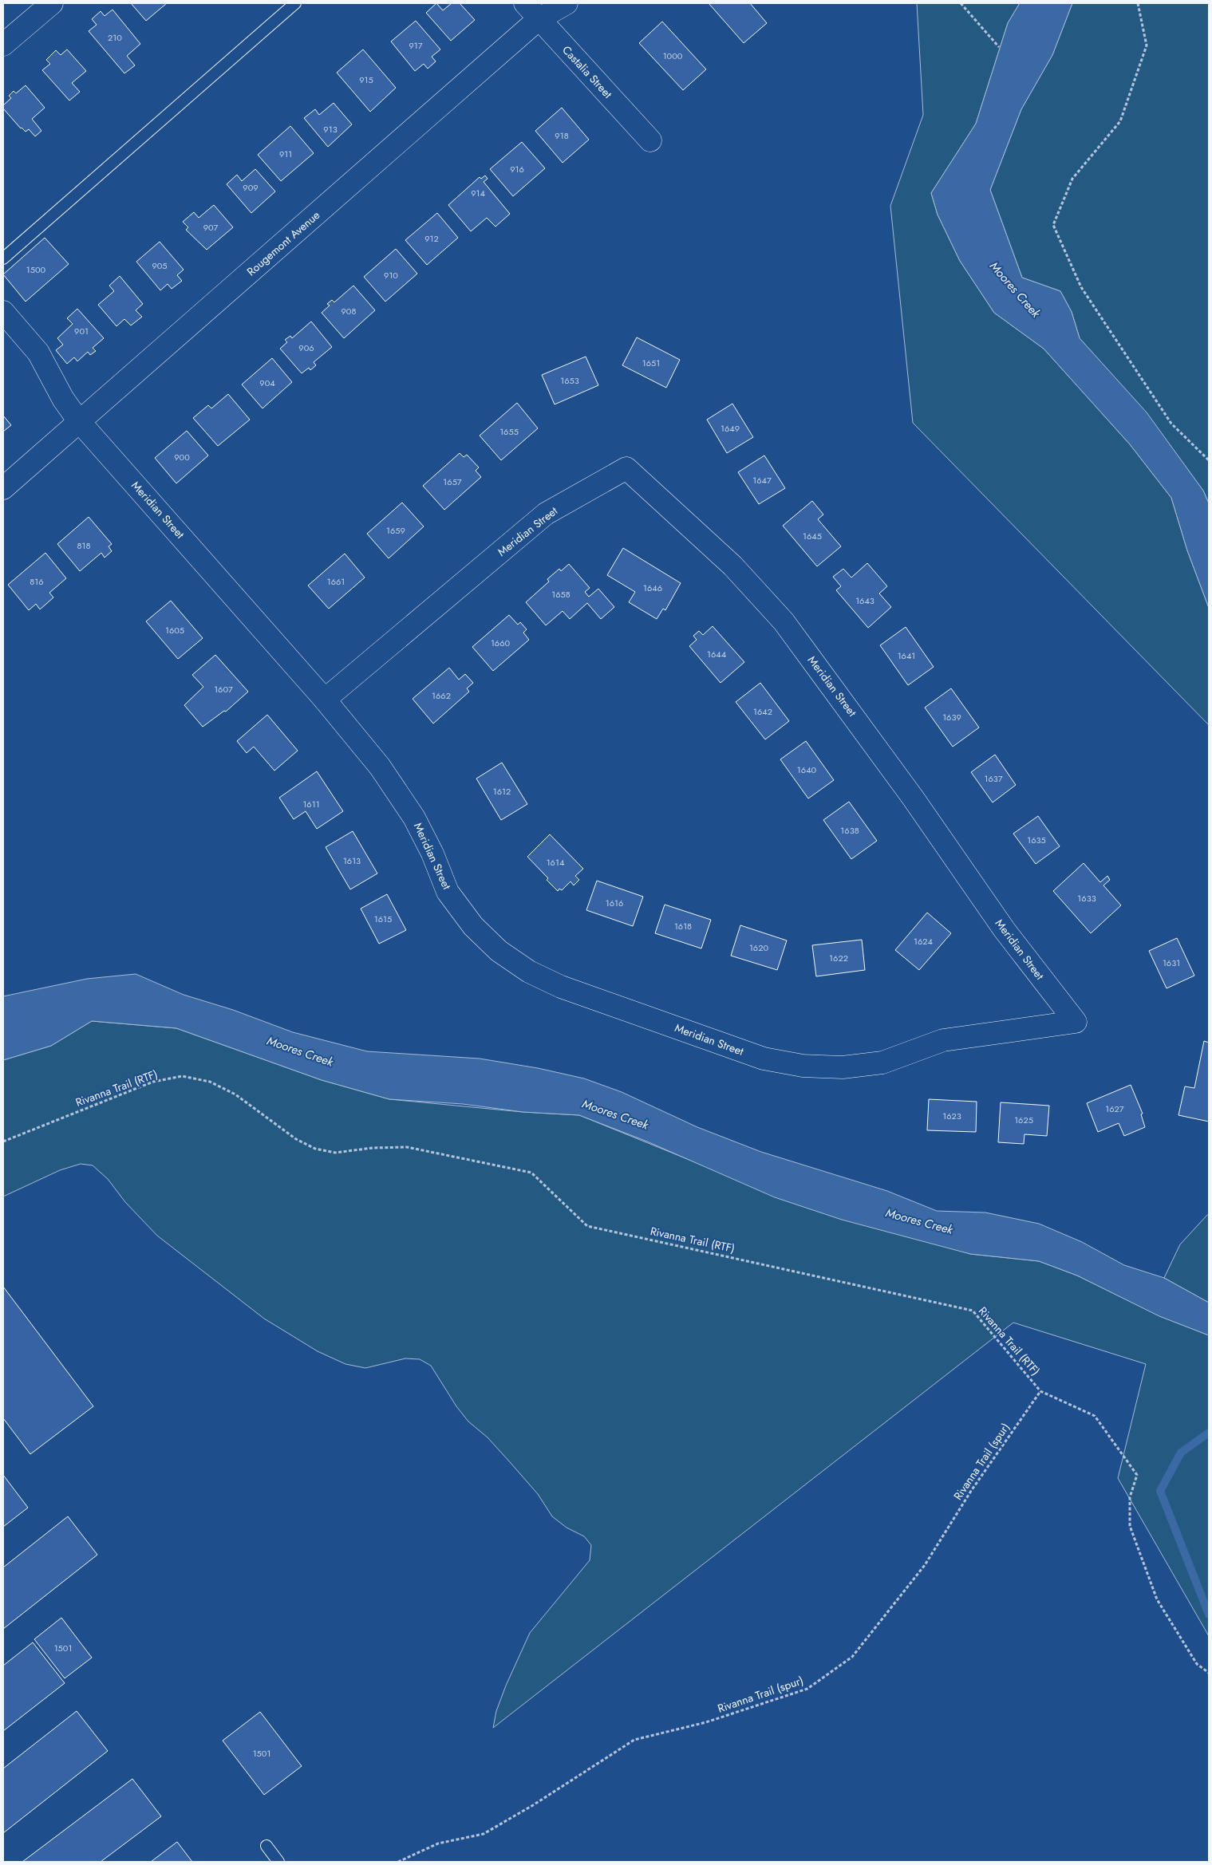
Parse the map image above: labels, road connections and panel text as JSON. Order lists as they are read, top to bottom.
{
  "streets": {
    "street": ["Castalia Street", "Rougemont Avenue", "Meridian Street"],
    "path": ["Rivanna Trail (RTF)", "Rivanna Trail (spur)"]
  },
  "crossings": [
    ["Castalia Street", "Rougemont Avenue"],
    ["Rougemont Avenue", "Meridian Street"],
    ["Rivanna Trail (RTF)", "Rivanna Trail (spur)"]
  ],
  "water": ["Moores Creek"],
  "house_numbers": [
    "210",
    "917",
    "1000",
    "915",
    "913",
    "918",
    "911",
    "916",
    "909",
    "914",
    "907",
    "912",
    "905",
    "1500",
    "910",
    "908",
    "901",
    "906",
    "1651",
    "1653",
    "904",
    "1649",
    "1655",
    "900",
    "1647",
    "1657",
    "1659",
    "1645",
    "818",
    "816",
    "1661",
    "1646",
    "1658",
    "1643",
    "1605",
    "1660",
    "1644",
    "1641",
    "1607",
    "1662",
    "1642",
    "1639",
    "1640",
    "1637",
    "1612",
    "1611",
    "1638",
    "1635",
    "1613",
    "1614",
    "1633",
    "1616",
    "1615",
    "1618",
    "1624",
    "1620",
    "1622",
    "1631",
    "1627",
    "1623",
    "1625",
    "1501",
    "1501"
  ]
}
